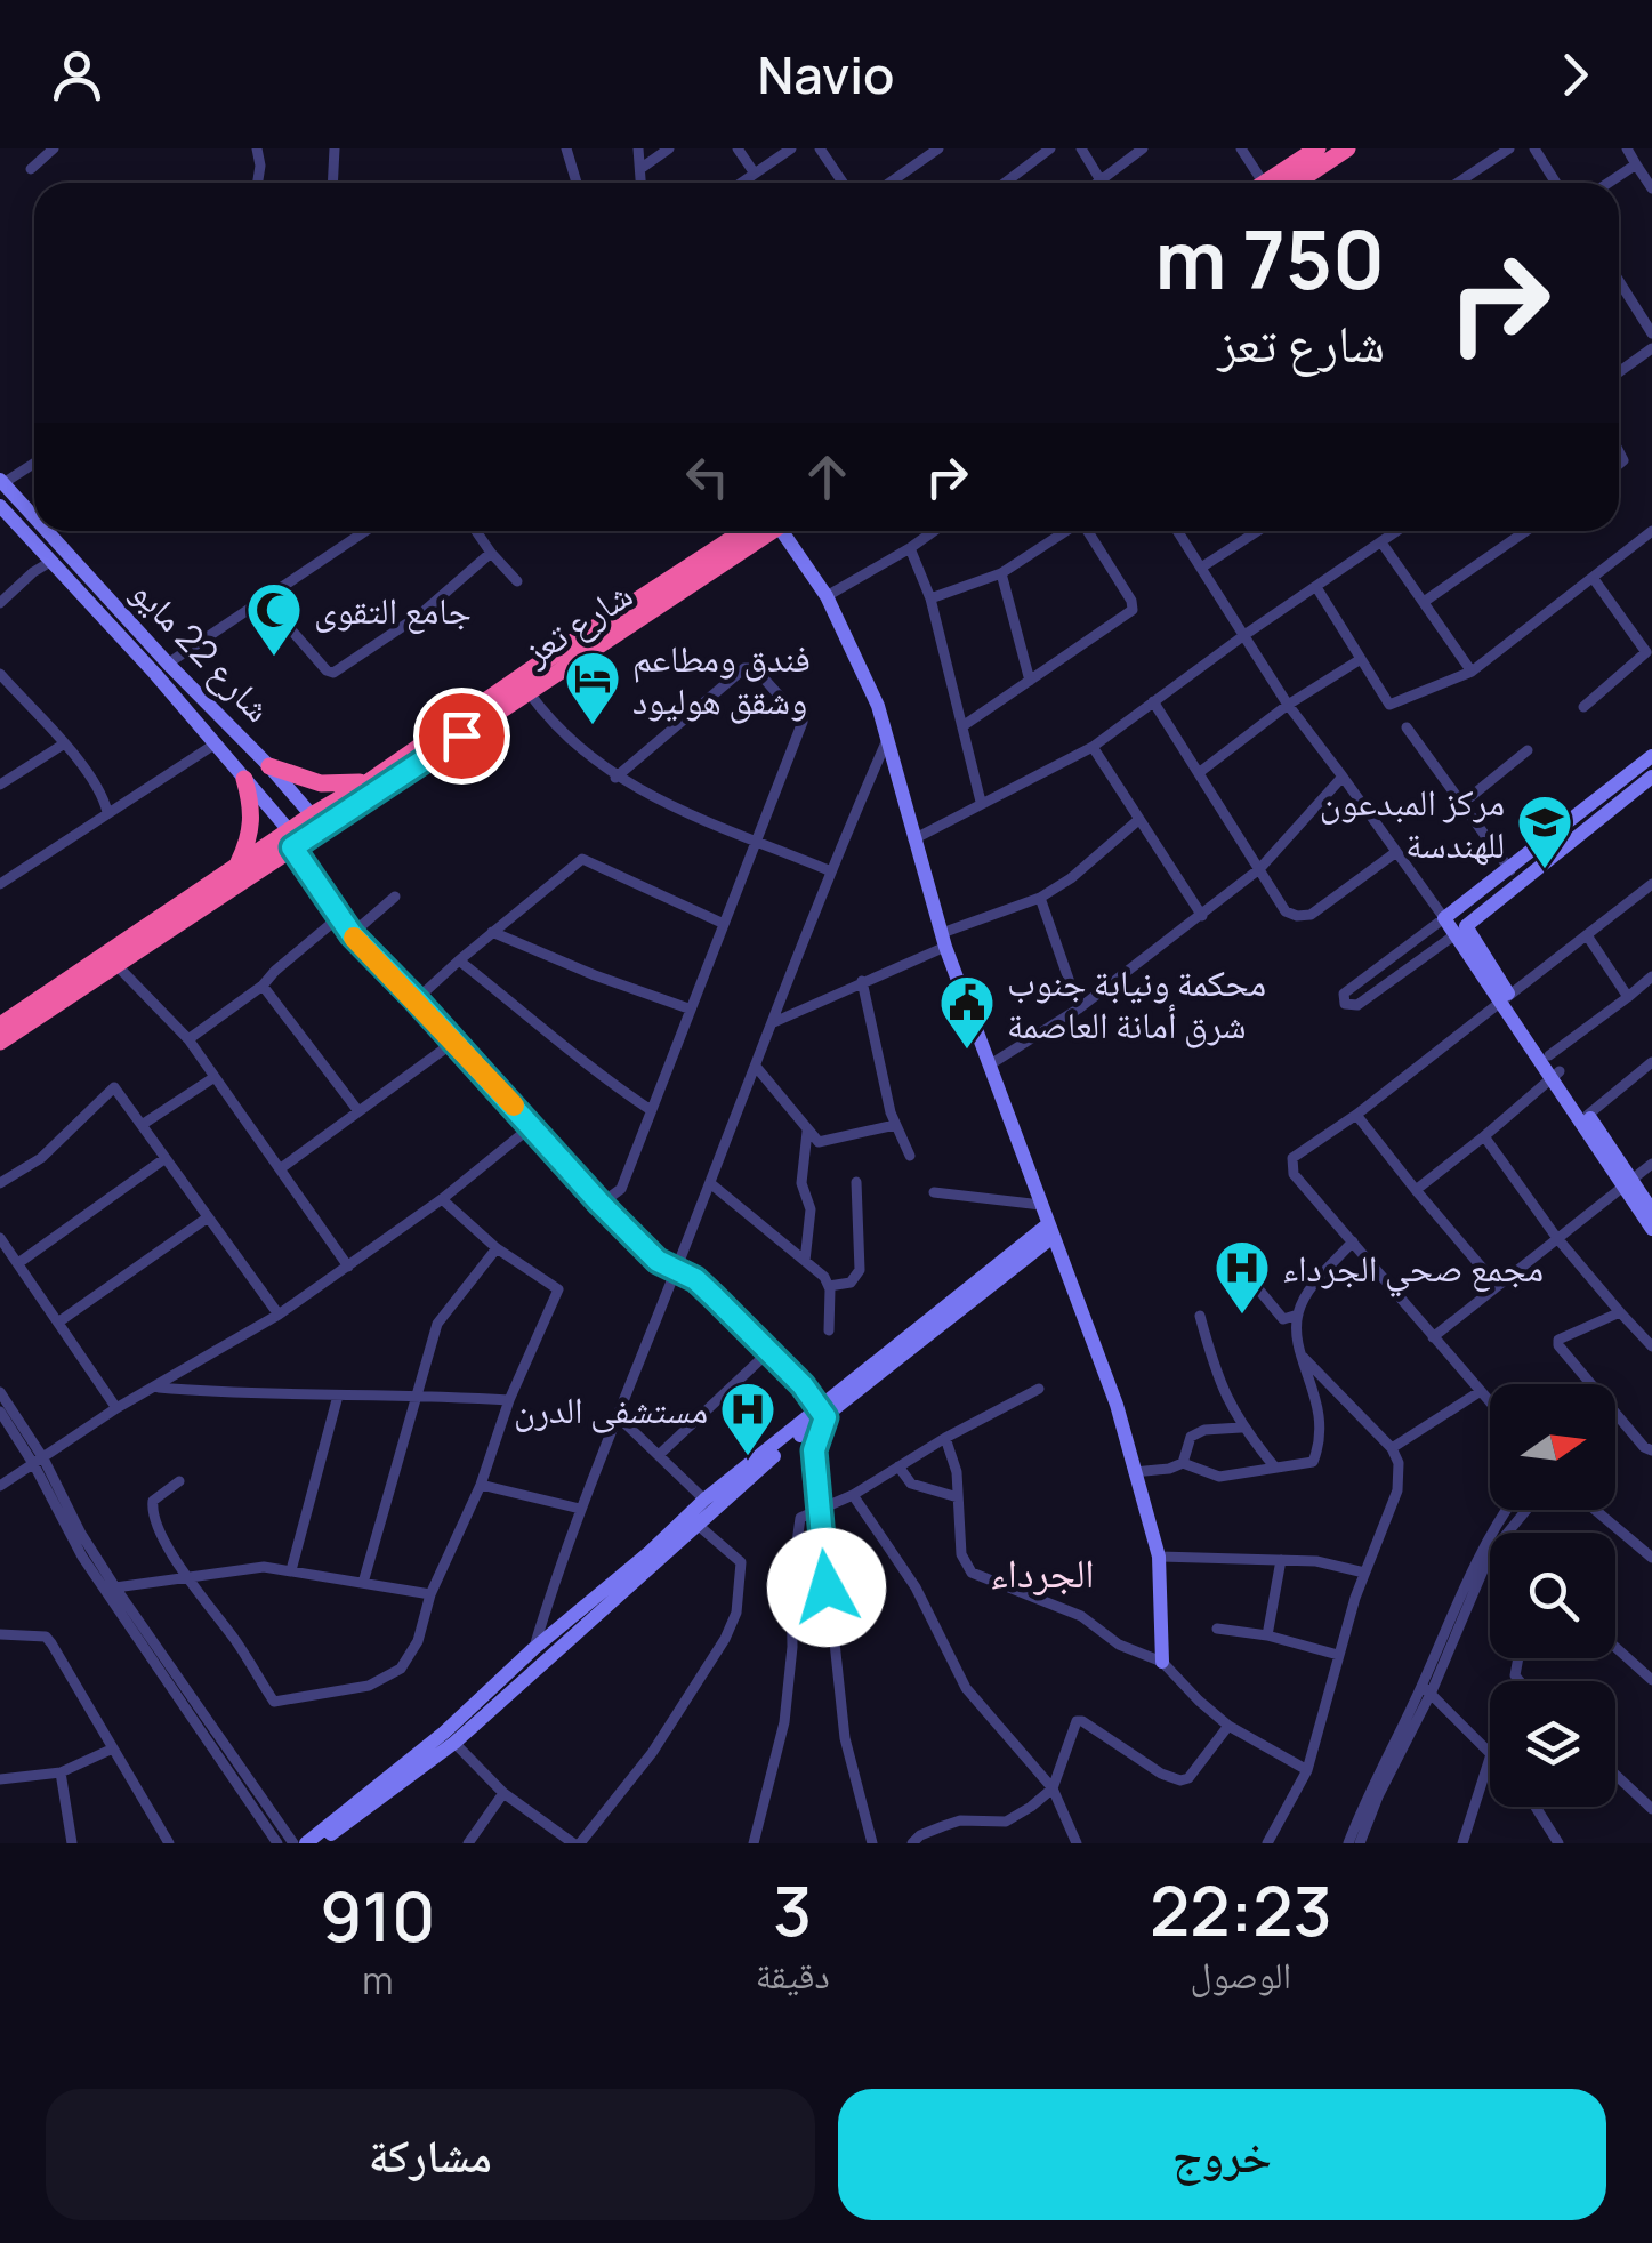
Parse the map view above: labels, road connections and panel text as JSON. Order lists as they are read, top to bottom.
{
  "streets": {
    "highway": ["شارع تعز"],
    "street": ["شارع 22 مايو"]
  },
  "crossings": [
    ["شارع تعز", "شارع 22 مايو"]
  ],
  "districts": ["الجرداء"],
  "places": {
    "mosque": ["جامع التقوى"],
    "hotel": ["فندق ومطاعم وشقق هوليود"],
    "school or university": ["مركز المبدعون للهندسة"],
    "public building": ["محكمة ونيابة جنوب شرق أمانة العاصمة"],
    "hospital": ["مجمع صحي الجرداء", "مستشفى الدرن"]
  },
  "north": "right",
  "page": {
    "header": "Navio",
    "turn": ["750 m", "شارع تعز"],
    "eta": [
      "22:23",
      "الوصول",
      "3",
      "دقيقة",
      "910",
      "m"
    ],
    "buttons": ["خروج", "مشاركة"]
  }
}
